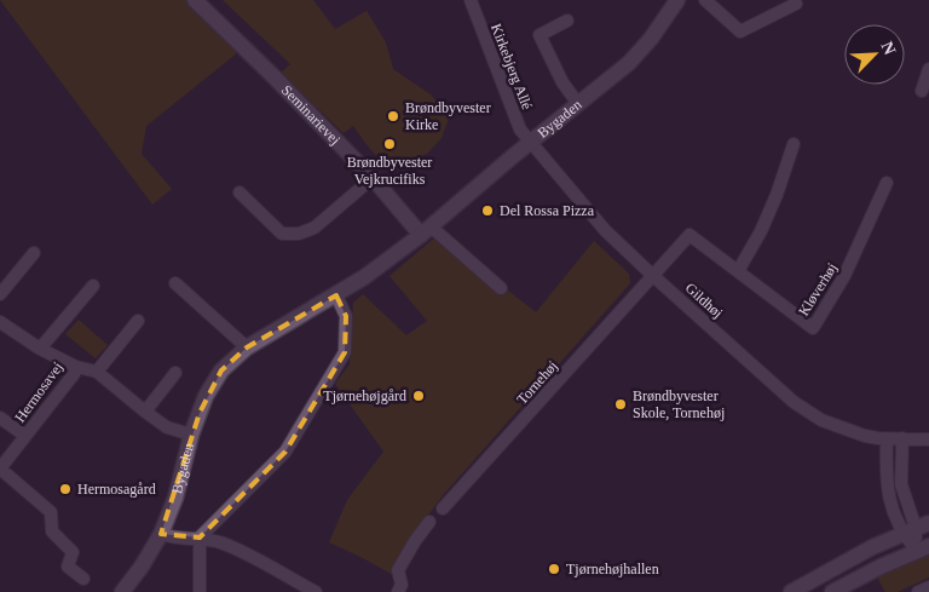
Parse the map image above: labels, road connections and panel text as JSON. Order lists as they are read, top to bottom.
{
  "streets": {
    "street": [
      "Kirkebjerg Allé",
      "Seminarievej",
      "Bygaden",
      "Kløverhøj",
      "Gildhøj",
      "Tornehøj",
      "Hermosavej"
    ]
  },
  "crossings": [
    ["Kirkebjerg Allé", "Bygaden"],
    ["Kirkebjerg Allé", "Gildhøj"],
    ["Seminarievej", "Bygaden"],
    ["Bygaden", "Gildhøj"],
    ["Bygaden", "Hermosavej"],
    ["Kløverhøj", "Gildhøj"],
    ["Kløverhøj", "Tornehøj"],
    ["Gildhøj", "Tornehøj"]
  ],
  "places": [
    "Brøndbyvester Kirke",
    "Brøndbyvester Vejkrucifiks",
    "Del Rossa Pizza",
    "Tjørnehøjgård",
    "Brøndbyvester Skole, Tornehøj",
    "Hermosagård",
    "Tjørnehøjhallen"
  ],
  "north": "top right"
}
